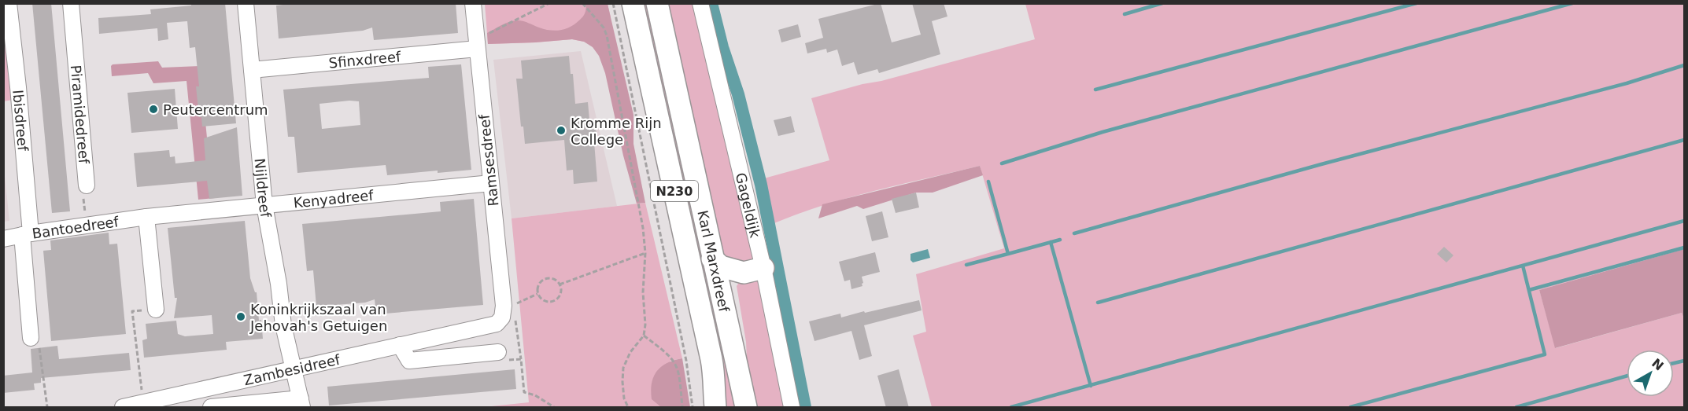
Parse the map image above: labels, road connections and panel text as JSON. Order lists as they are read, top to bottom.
{
  "streets": {
    "highway": ["N230", "Karl Marxdreef"],
    "street": [
      "Sfinxdreef",
      "Piramidedreef",
      "Ibisdreef",
      "Ramsesdreef",
      "Nijldreef",
      "Kenyadreef",
      "Gageldijk",
      "Bantoedreef",
      "Zambesidreef"
    ]
  },
  "crossings": [
    ["Sfinxdreef", "Ramsesdreef"],
    ["Sfinxdreef", "Nijldreef"],
    ["Ibisdreef", "Bantoedreef"],
    ["Ramsesdreef", "Kenyadreef"],
    ["Ramsesdreef", "Zambesidreef"],
    ["Nijldreef", "Kenyadreef"],
    ["Nijldreef", "Zambesidreef"],
    ["Kenyadreef", "Bantoedreef"]
  ],
  "places": ["Peutercentrum", "Kromme Rijn College", "Koninkrijkszaal van Jehovah's Getuigen"],
  "north": "top right"
}
